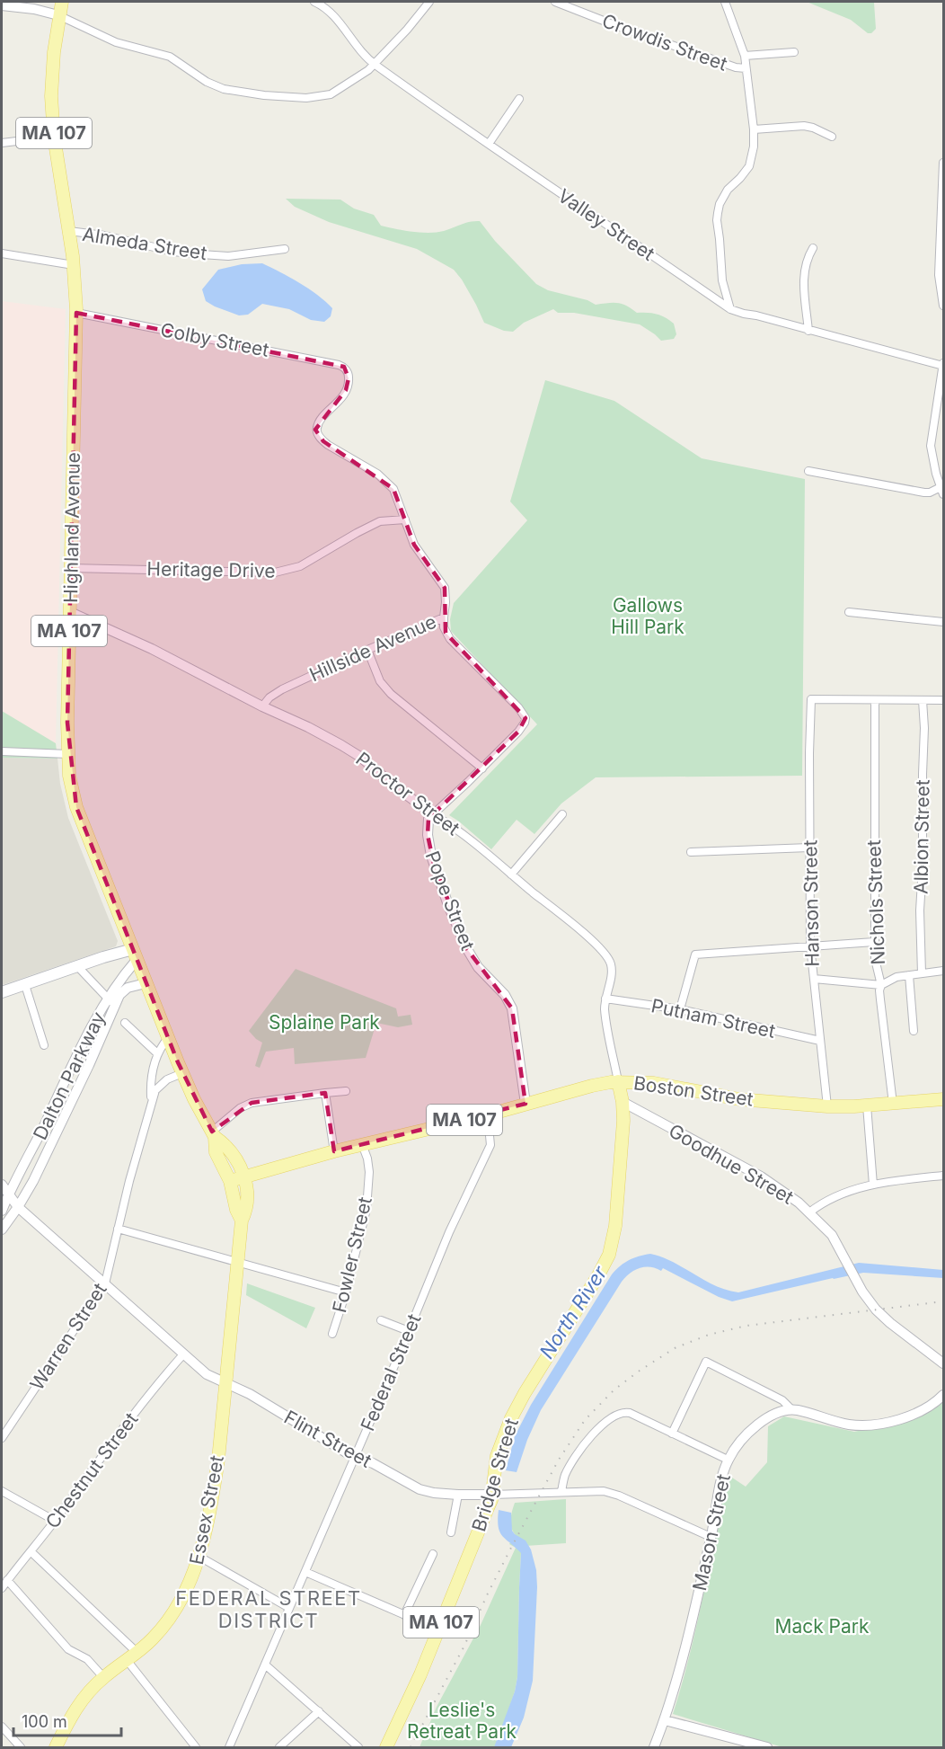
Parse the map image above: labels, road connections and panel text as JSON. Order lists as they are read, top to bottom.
{
  "streets": {
    "main road": [
      "MA 107",
      "Highland Avenue",
      "Boston Street",
      "Bridge Street",
      "Essex Street"
    ],
    "street": [
      "Crowdis Street",
      "Valley Street",
      "Almeda Street",
      "Colby Street",
      "Heritage Drive",
      "Hillside Avenue",
      "Proctor Street",
      "Albion Street",
      "Pope Street",
      "Nichols Street",
      "Hanson Street",
      "Putnam Street",
      "Dalton Parkway",
      "Goodhue Street",
      "Fowler Street",
      "Warren Street",
      "Federal Street",
      "Flint Street",
      "Chestnut Street",
      "Mason Street"
    ]
  },
  "crossings": [
    ["Almeda Street", "Highland Avenue"],
    ["Colby Street", "Highland Avenue"],
    ["Colby Street", "Hillside Avenue"],
    ["Highland Avenue", "Heritage Drive"],
    ["Highland Avenue", "Proctor Street"],
    ["Highland Avenue", "Dalton Parkway"],
    ["Highland Avenue", "Warren Street"],
    ["Highland Avenue", "Essex Street"],
    ["Heritage Drive", "Hillside Avenue"],
    ["Hillside Avenue", "Proctor Street"],
    ["Proctor Street", "Pope Street"],
    ["Proctor Street", "Putnam Street"],
    ["Proctor Street", "Boston Street"],
    ["Proctor Street", "Bridge Street"],
    ["Pope Street", "Boston Street"],
    ["Nichols Street", "Hanson Street"],
    ["Nichols Street", "Boston Street"],
    ["Hanson Street", "Putnam Street"],
    ["Hanson Street", "Boston Street"],
    ["Dalton Parkway", "Flint Street"],
    ["Boston Street", "Fowler Street"],
    ["Boston Street", "Federal Street"],
    ["Boston Street", "Bridge Street"],
    ["Boston Street", "Essex Street"],
    ["Goodhue Street", "Bridge Street"],
    ["Warren Street", "Flint Street"],
    ["Warren Street", "Essex Street"],
    ["Federal Street", "Flint Street"],
    ["Flint Street", "Chestnut Street"],
    ["Flint Street", "Bridge Street"],
    ["Flint Street", "Essex Street"],
    ["Flint Street", "Mason Street"]
  ],
  "districts": ["FEDERAL STREET DISTRICT"],
  "water": ["North River"],
  "parks": [
    "Gallows Hill Park",
    "Splaine Park",
    "Mack Park",
    "Leslie's Retreat Park"
  ],
  "scale_bar": "100 m"
}
